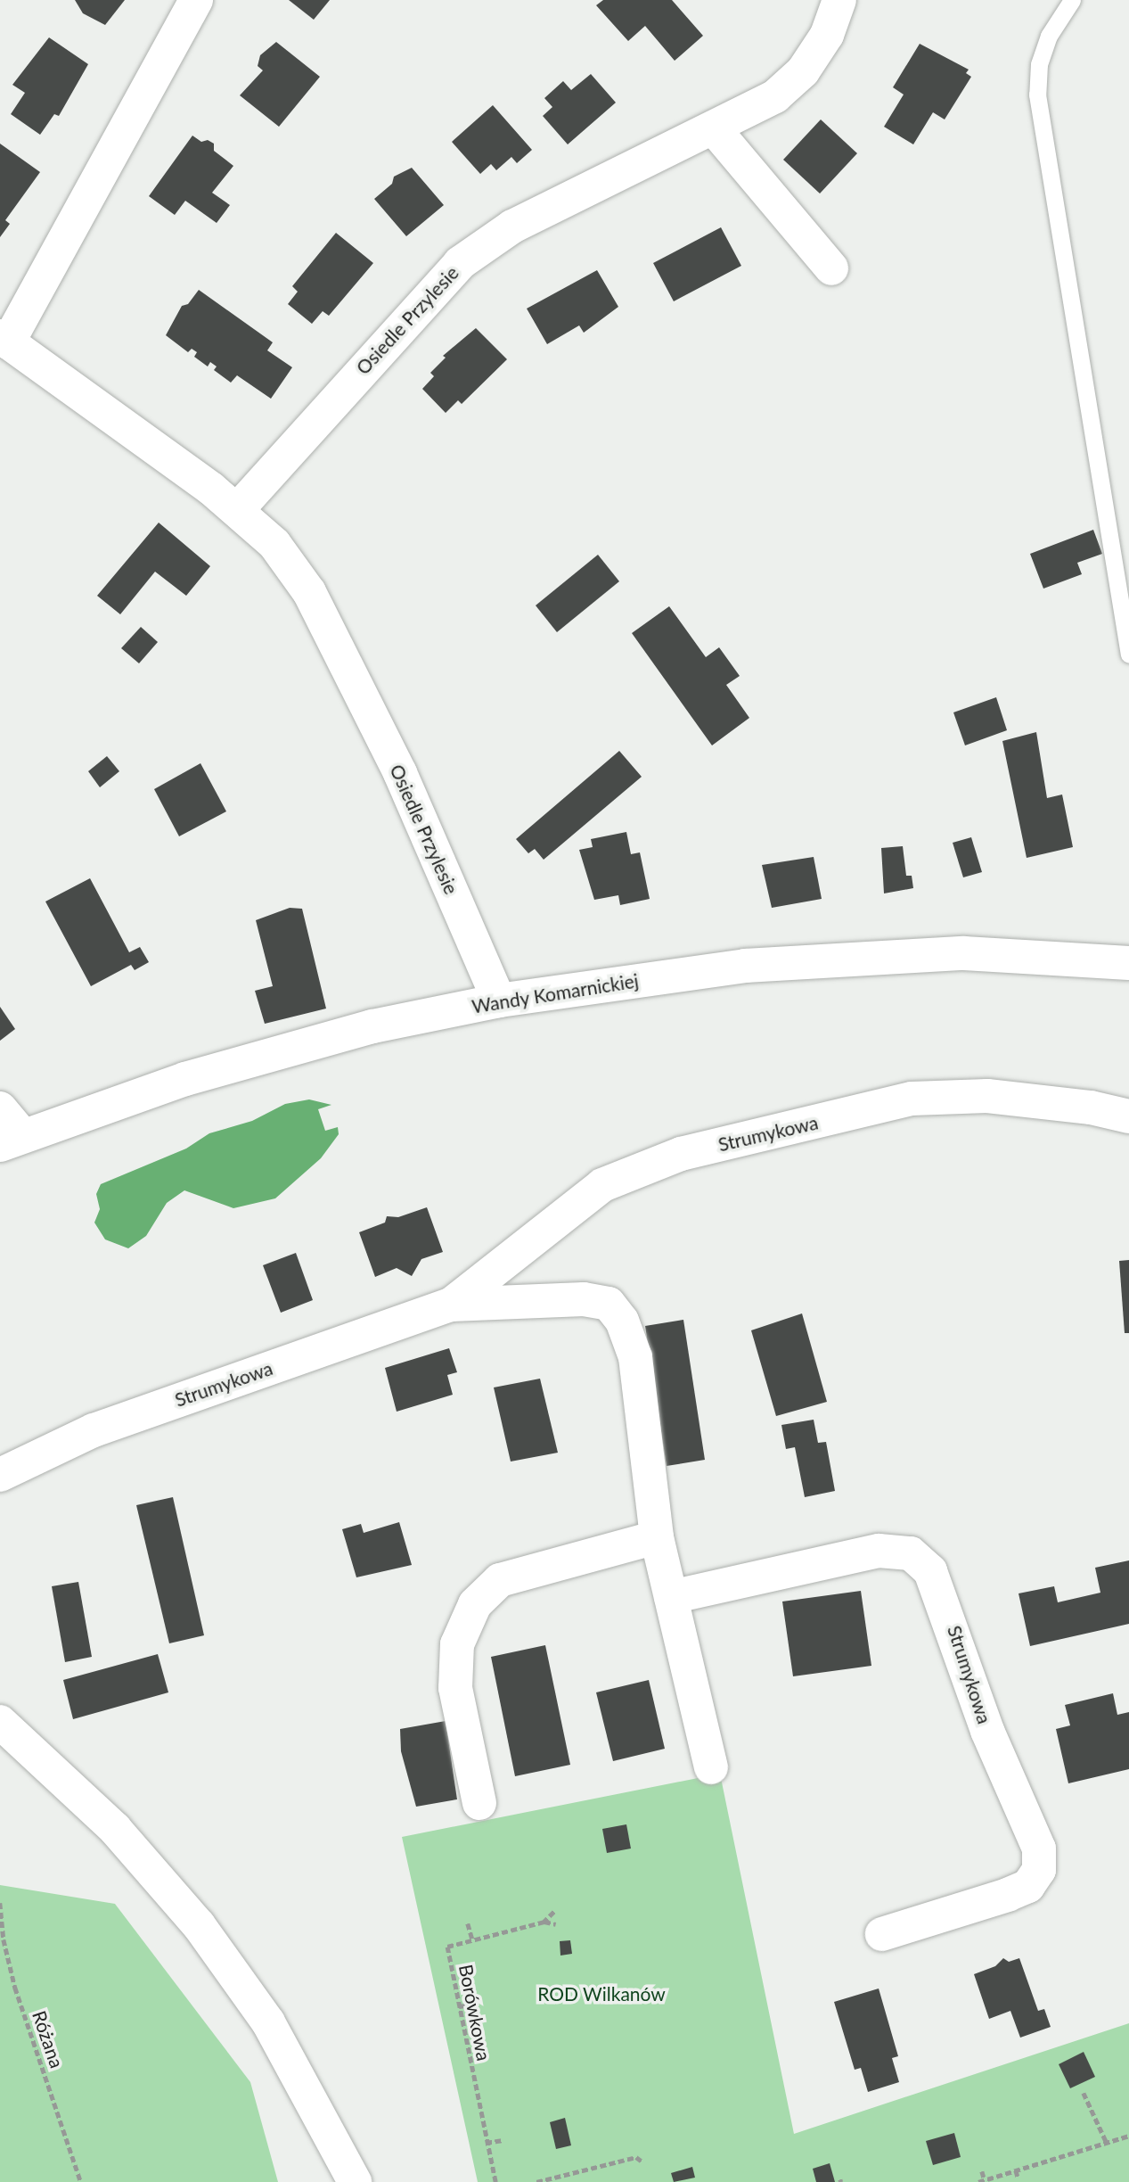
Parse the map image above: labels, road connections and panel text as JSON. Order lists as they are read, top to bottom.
{
  "streets": {
    "street": ["Osiedle Przylesie", "Wandy Komarnickiej", "Strumykowa"],
    "path": ["Borówkowa", "Różana"]
  },
  "crossings": [
    ["Osiedle Przylesie", "Wandy Komarnickiej"]
  ],
  "parks": ["ROD Wilkanów"]
}
